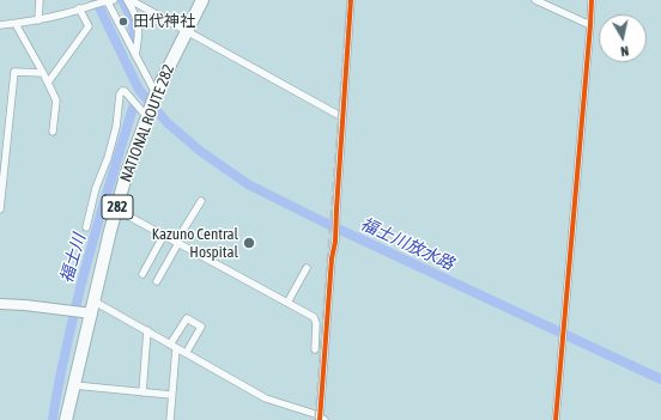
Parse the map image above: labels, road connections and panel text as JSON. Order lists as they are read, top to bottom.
{
  "streets": {
    "highway": ["NATIONAL ROUTE 282", "282"]
  },
  "water": ["福士川放水路", "福士川"],
  "places": ["田代神社", "Kazuno Central Hospital"],
  "north": "bottom"
}
